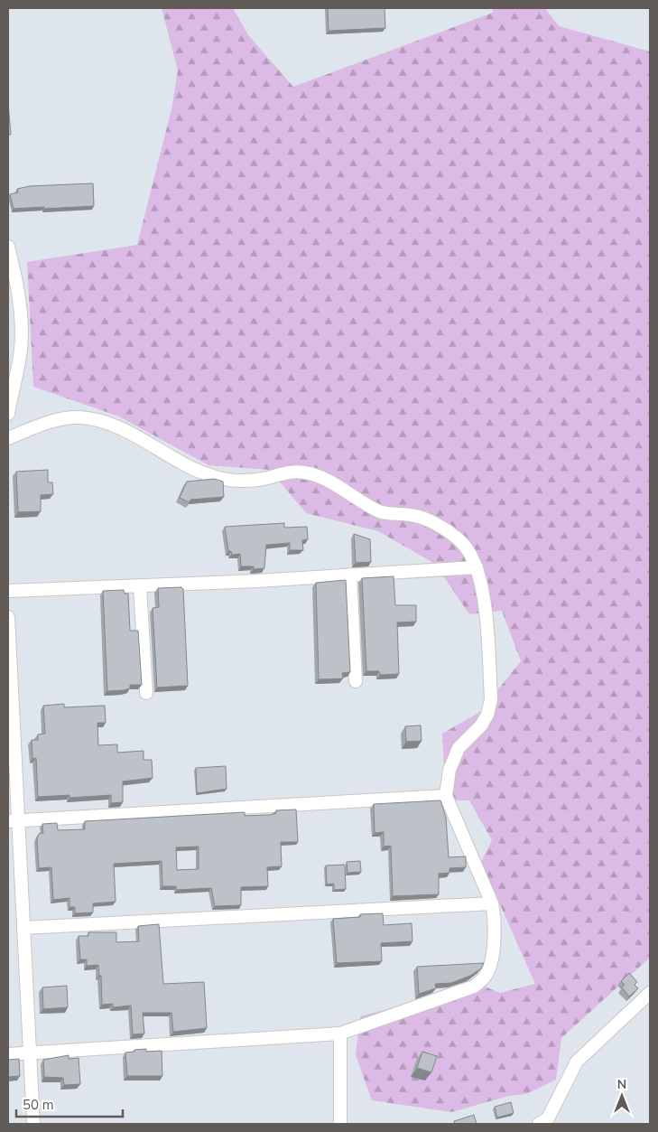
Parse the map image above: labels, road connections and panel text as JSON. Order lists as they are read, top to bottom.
{
  "scale_bar": "50 m",
  "north": "top"
}
